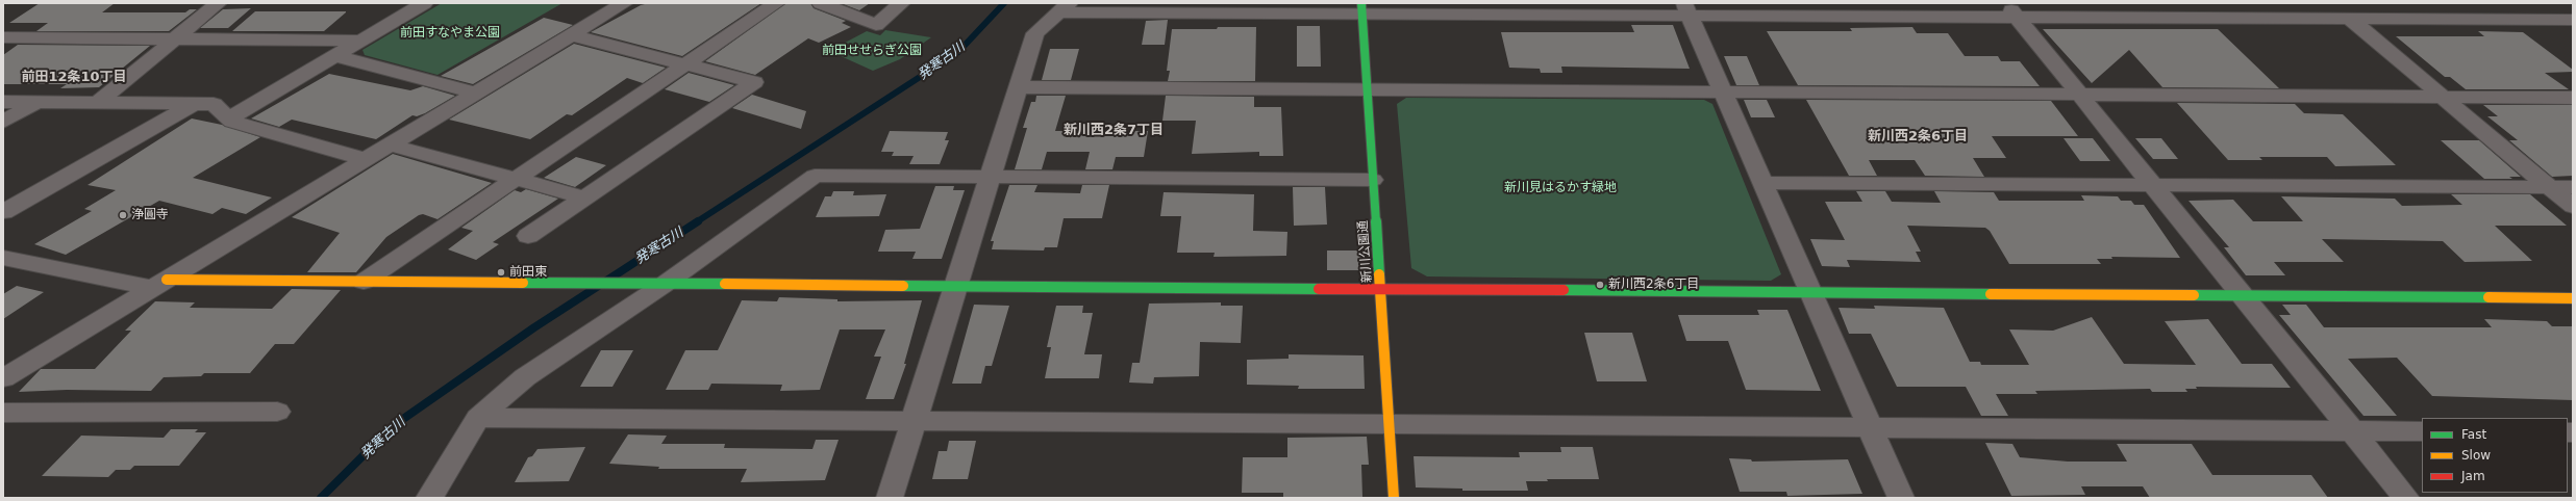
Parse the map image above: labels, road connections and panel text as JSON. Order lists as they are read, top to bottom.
{
  "streets": {
    "street": ["新川公園通"]
  },
  "districts": ["前田12条10丁目", "新川西2条7丁目", "新川西2条6丁目"],
  "water": ["発寒古川"],
  "parks": ["前田すなやま公園", "前田せせらぎ公園", "新川見はるかす緑地"],
  "places": ["浄圓寺", "前田東", "新川西2条6丁目"],
  "legend": ["Fast", "Slow", "Jam"]
}
